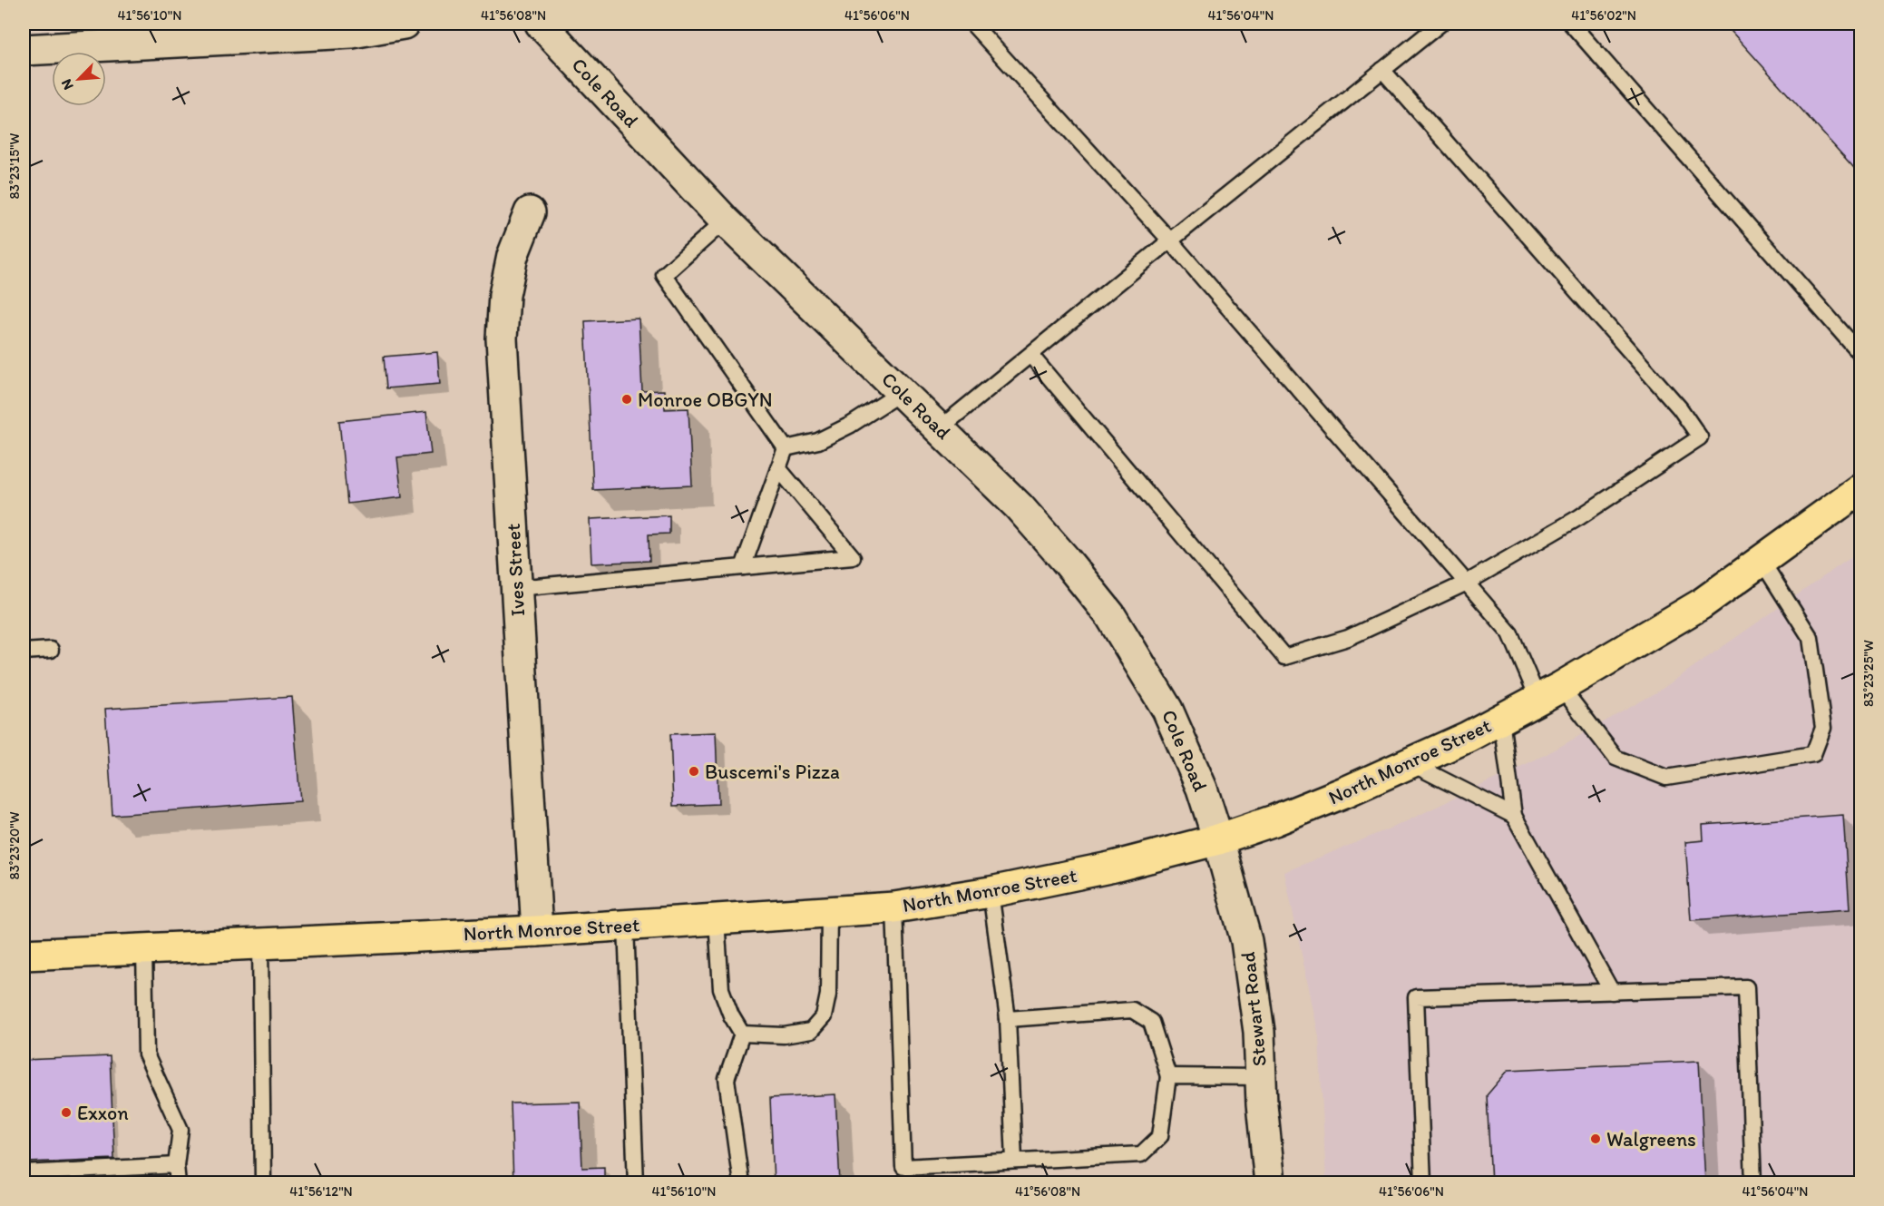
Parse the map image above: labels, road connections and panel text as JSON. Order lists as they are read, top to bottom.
{
  "streets": {
    "main road": ["North Monroe Street"],
    "street": ["Cole Road", "Ives Street", "Stewart Road"]
  },
  "crossings": [
    ["Cole Road", "North Monroe Street"],
    ["Cole Road", "Stewart Road"],
    ["Ives Street", "North Monroe Street"],
    ["North Monroe Street", "Stewart Road"]
  ],
  "places": [
    "Monroe OBGYN",
    "Buscemi's Pizza",
    "Exxon",
    "Walgreens"
  ],
  "north": "bottom left",
  "coordinates": [
    "41°56'10\"N",
    "41°56'08\"N",
    "41°56'06\"N",
    "41°56'04\"N",
    "41°56'02\"N",
    "83°23'15\"W",
    "83°23'25\"W",
    "83°23'20\"W",
    "41°56'12\"N"
  ]
}
